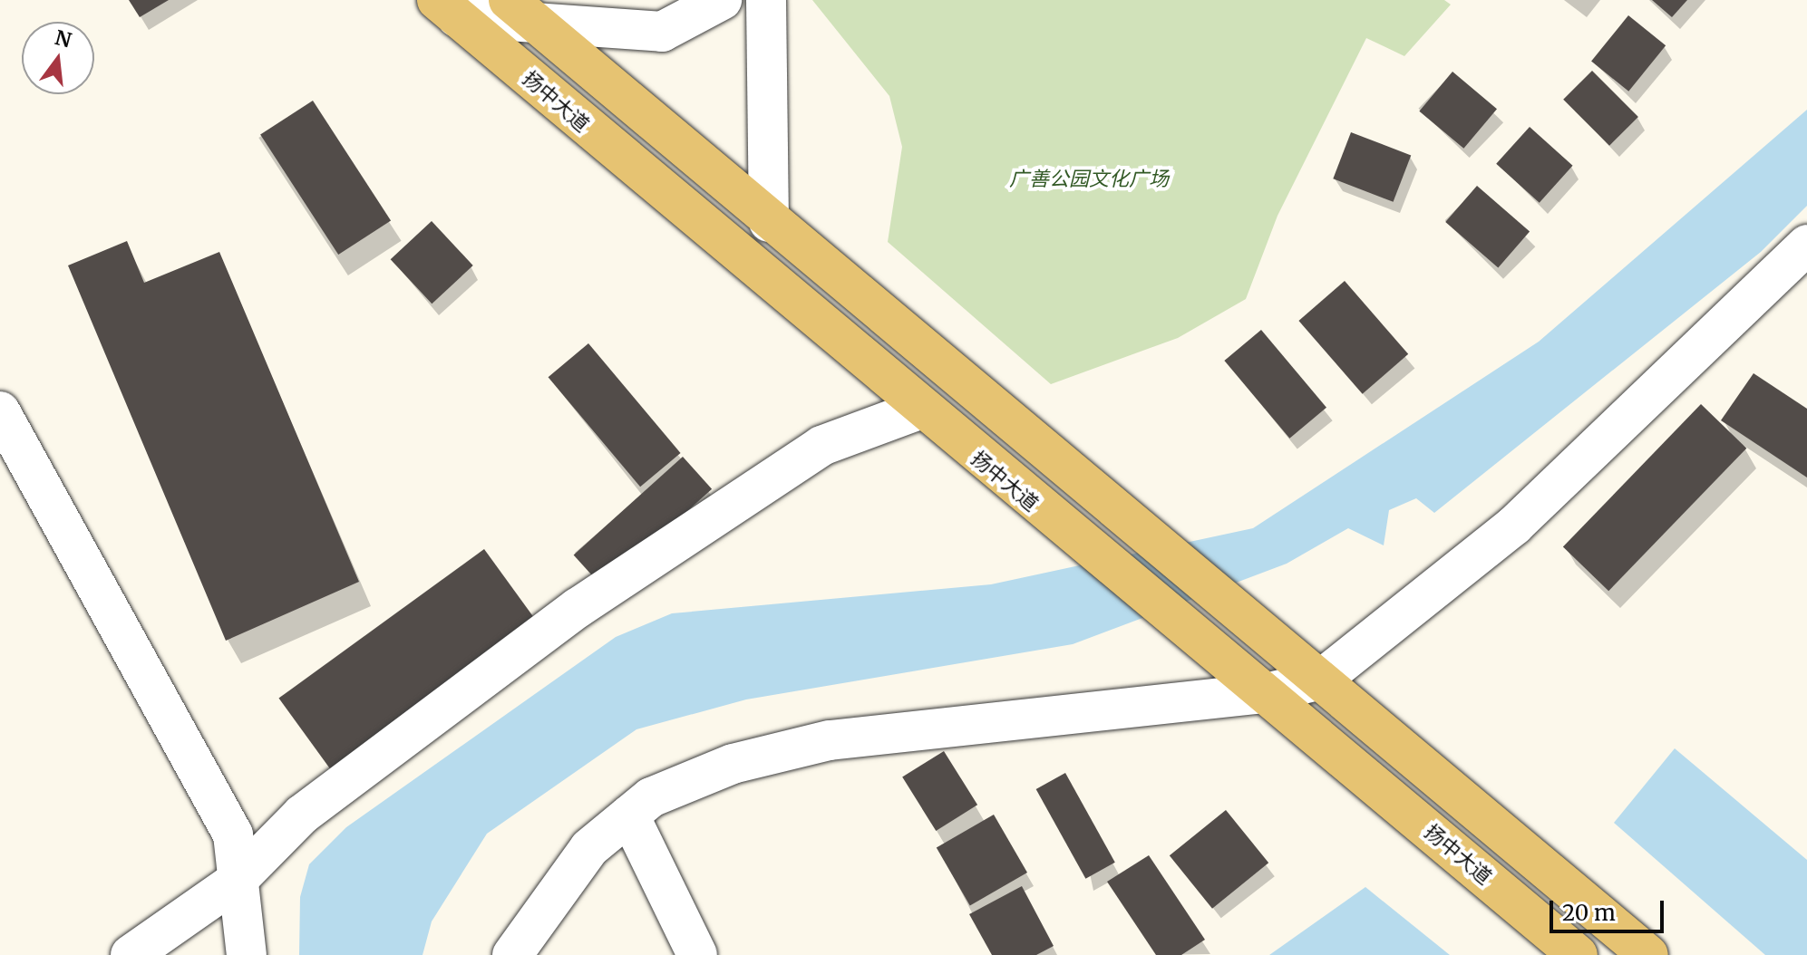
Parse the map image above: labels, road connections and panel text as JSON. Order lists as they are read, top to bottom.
{
  "streets": {
    "main road": ["扬中大道"]
  },
  "parks": ["广善公园文化广场"],
  "scale_bar": "20 m",
  "north": "top"
}
